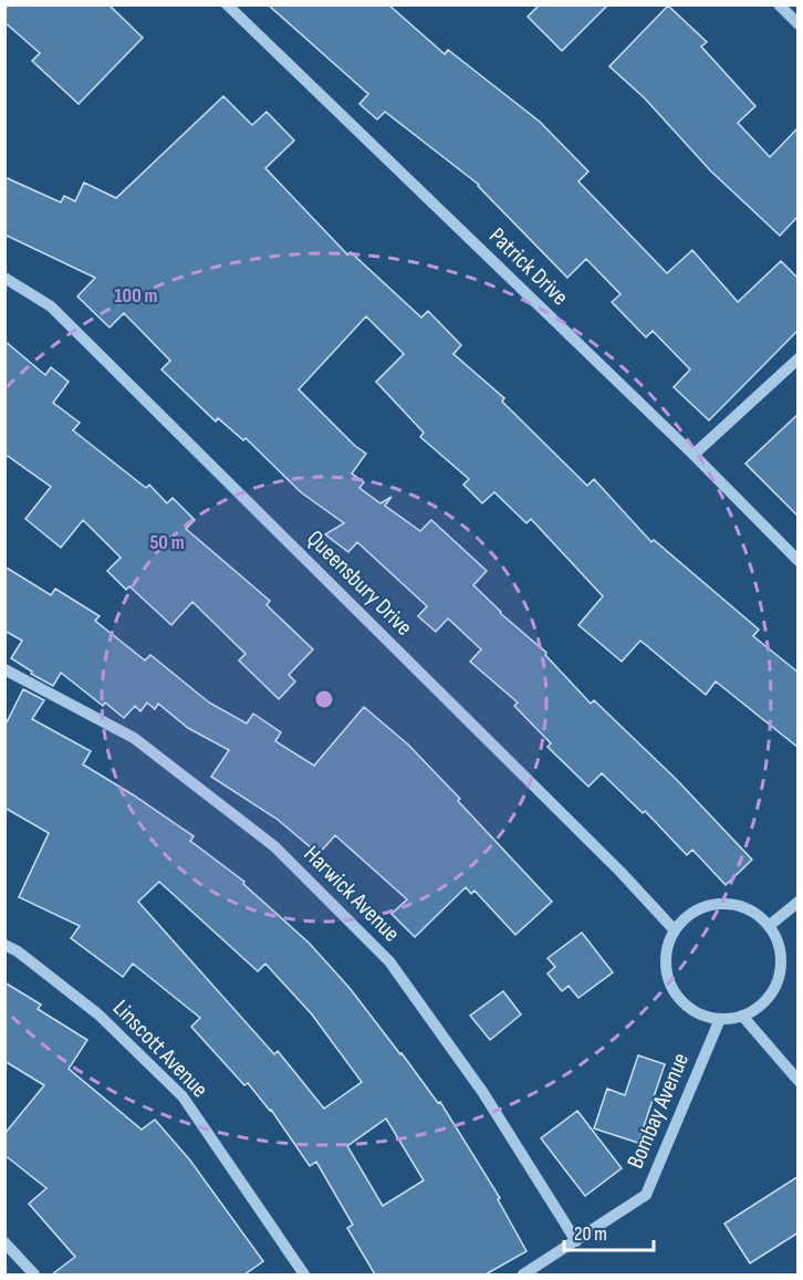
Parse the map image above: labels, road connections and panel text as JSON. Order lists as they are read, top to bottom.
{
  "streets": {
    "street": [
      "Patrick Drive",
      "Queensbury Drive",
      "Harwick Avenue",
      "Linscott Avenue",
      "Bombay Avenue"
    ]
  },
  "crossings": [
    ["Queensbury Drive", "Bombay Avenue"],
    ["Harwick Avenue", "Bombay Avenue"]
  ],
  "scale_bar": "20 m",
  "rings": ["100 m", "50 m"]
}
